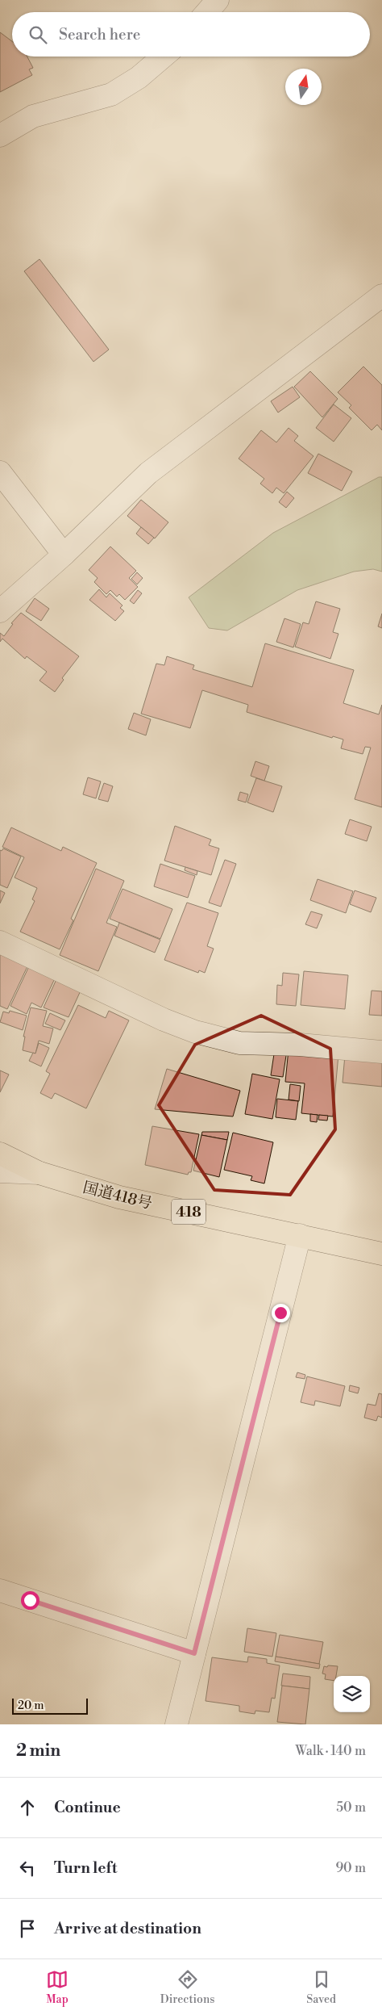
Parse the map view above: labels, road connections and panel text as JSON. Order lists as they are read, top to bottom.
{
  "streets": {
    "highway": ["国道418号", "418"]
  },
  "scale_bar": "20 m",
  "north": "top",
  "page": {
    "search": "Search here",
    "scale": "20 m",
    "heading": ["2 min", "Walk · 140 m"],
    "list": [
      ["Continue", "50 m"],
      ["Turn left", "90 m"],
      "Arrive at destination"
    ],
    "nav": ["Map", "Directions", "Saved"]
  }
}
